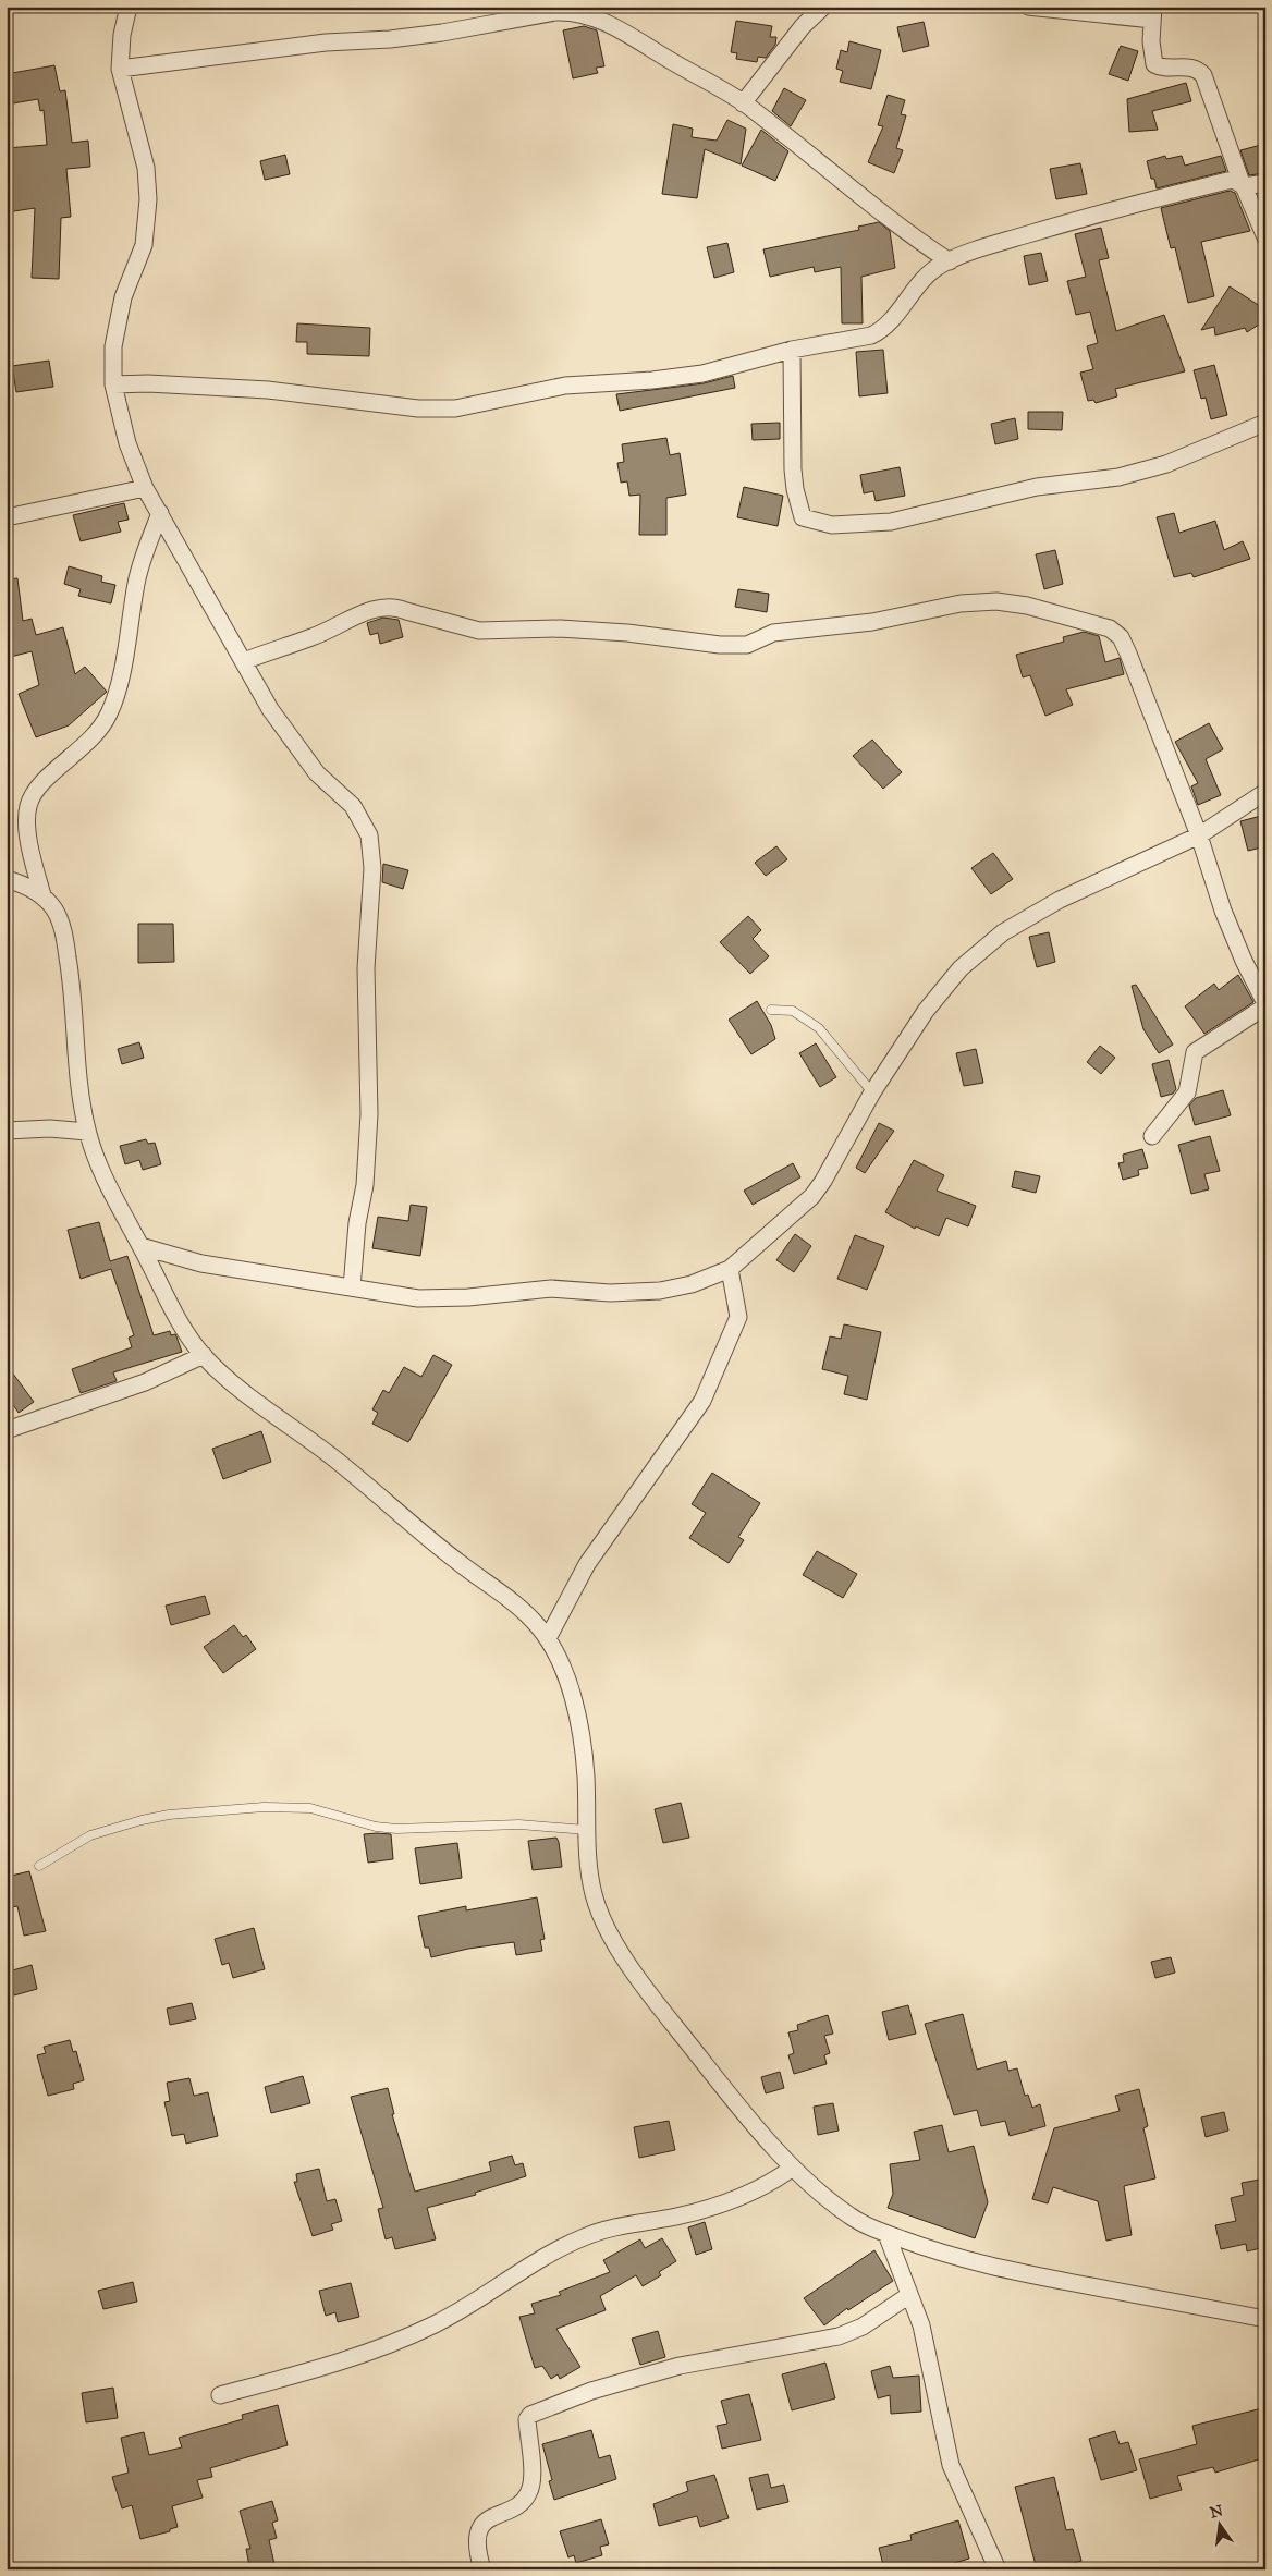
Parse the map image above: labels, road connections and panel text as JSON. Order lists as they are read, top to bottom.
{
  "north": "top"
}
